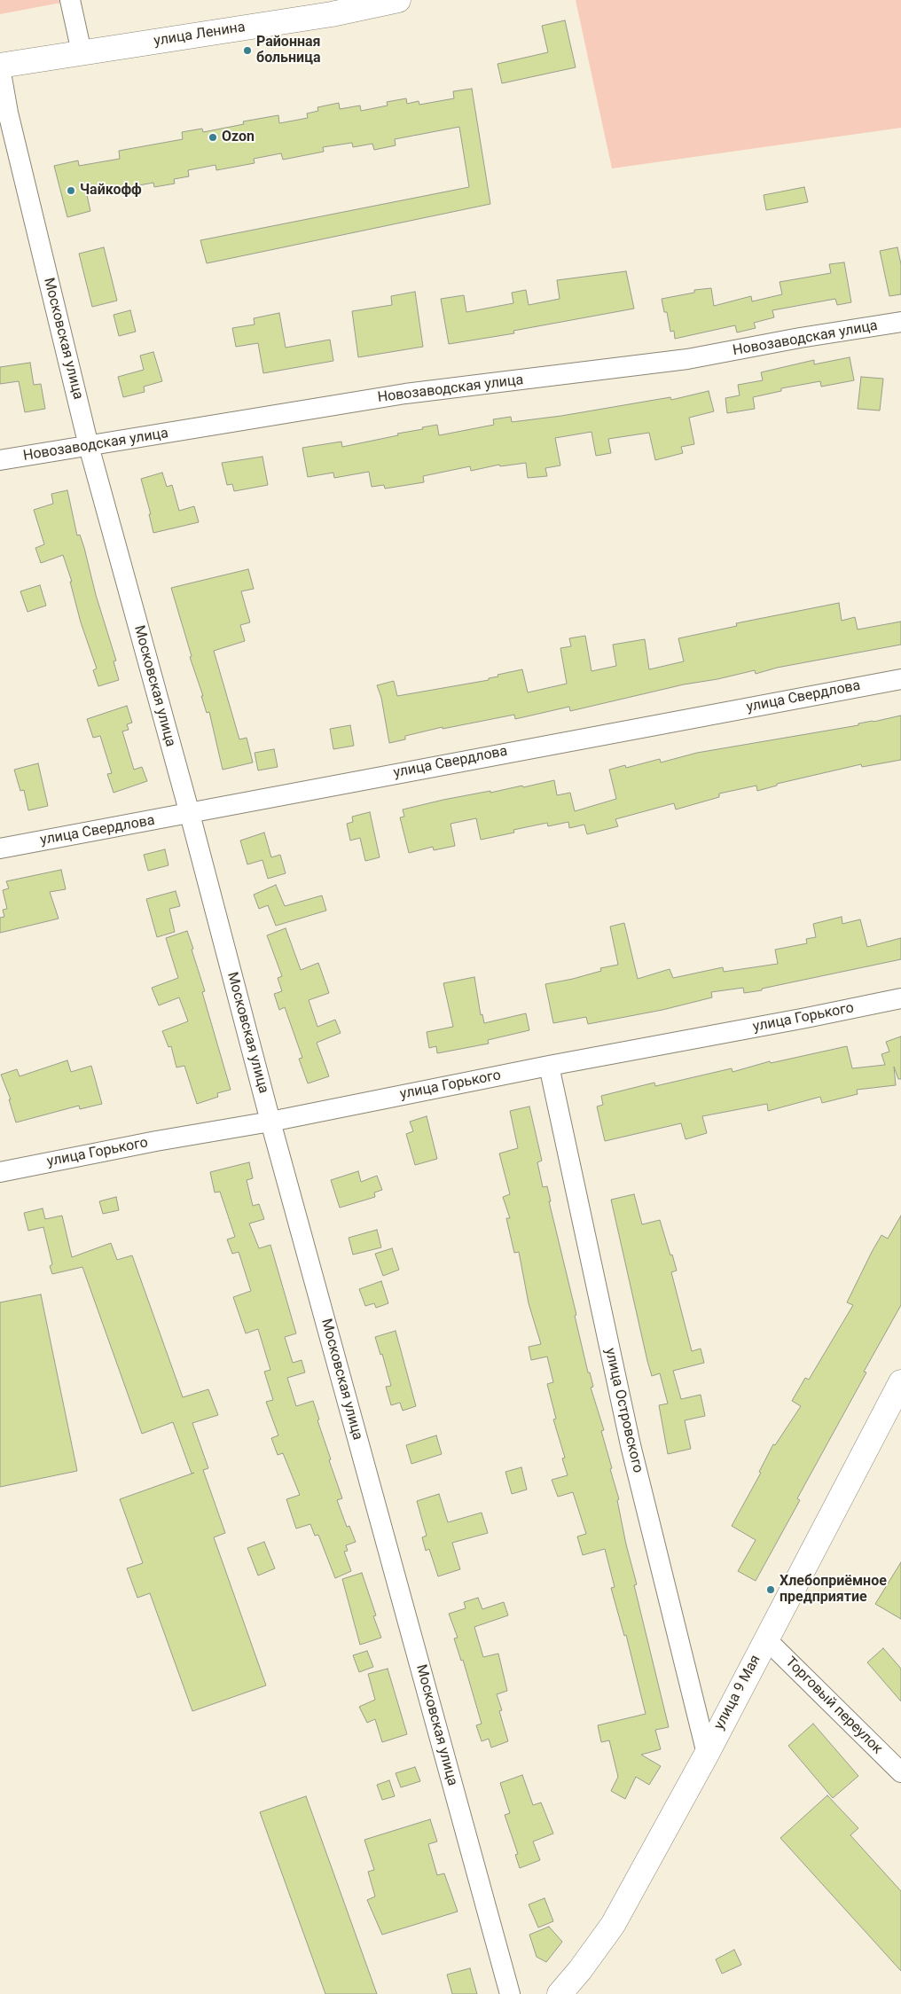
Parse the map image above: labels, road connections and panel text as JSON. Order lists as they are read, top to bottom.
{
  "streets": {
    "street": [
      "улица Ленина",
      "Московская улица",
      "Новозаводская улица",
      "улица Свердлова",
      "улица Горького",
      "улица Островского",
      "улица 9 Мая",
      "Торговый переулок"
    ]
  },
  "crossings": [
    ["улица Ленина", "Московская улица"],
    ["Московская улица", "Новозаводская улица"],
    ["Московская улица", "улица Свердлова"],
    ["Московская улица", "улица Горького"],
    ["улица Горького", "улица Островского"],
    ["улица Островского", "улица 9 Мая"],
    ["улица 9 Мая", "Торговый переулок"]
  ],
  "places": [
    "Районная больница",
    "Ozon",
    "Чайкофф",
    "Хлебоприёмное предприятие"
  ]
}
